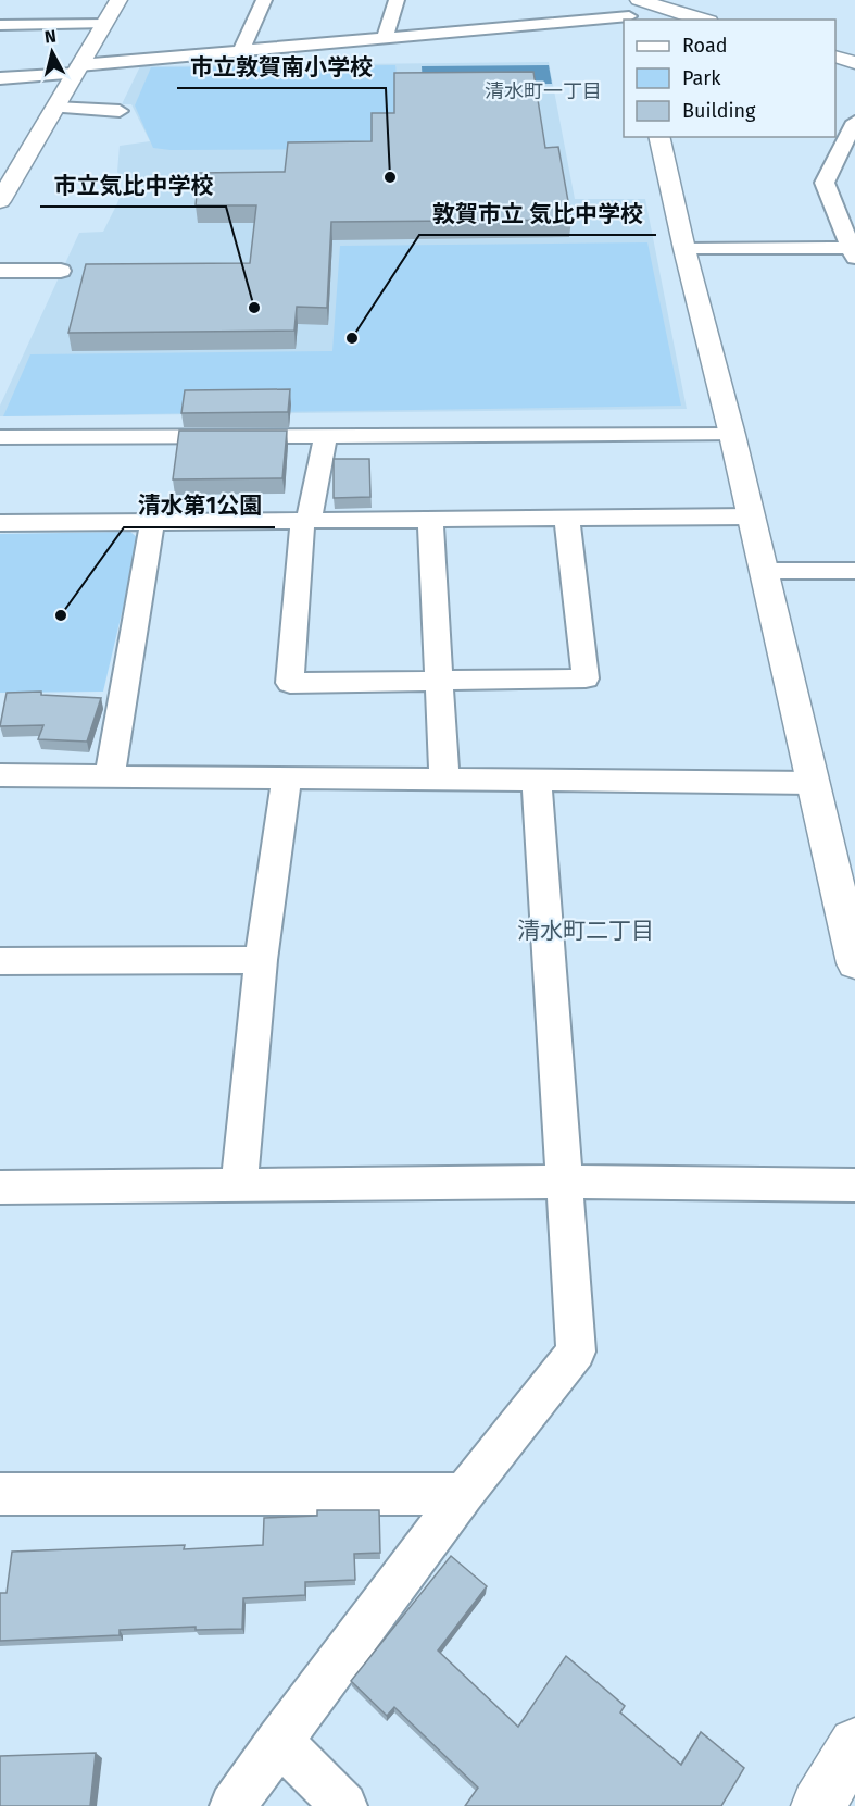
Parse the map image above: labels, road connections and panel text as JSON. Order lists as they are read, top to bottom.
{
  "districts": ["清水町一丁目", "清水町二丁目"],
  "places": [
    "市立敦賀南小学校",
    "市立気比中学校",
    "敦賀市立 気比中学校",
    "清水第1公園"
  ],
  "legend": ["Road", "Park", "Building"],
  "north": "top"
}
